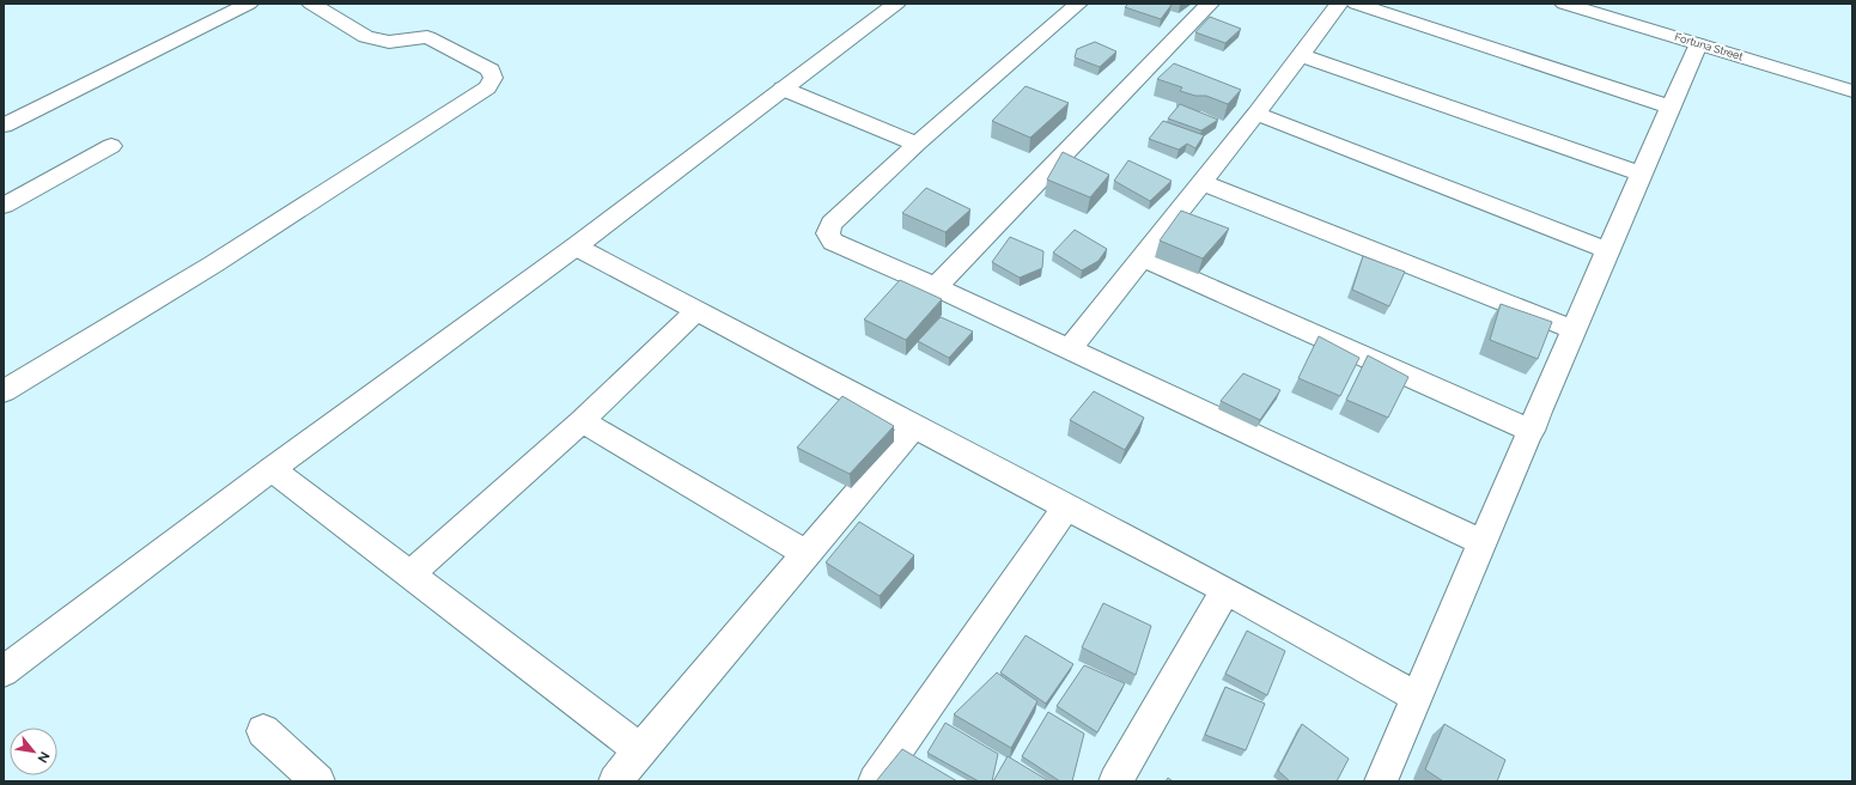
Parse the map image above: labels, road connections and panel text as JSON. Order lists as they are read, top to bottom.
{
  "streets": {
    "street": ["Fortuna Street"]
  },
  "north": "bottom right"
}
